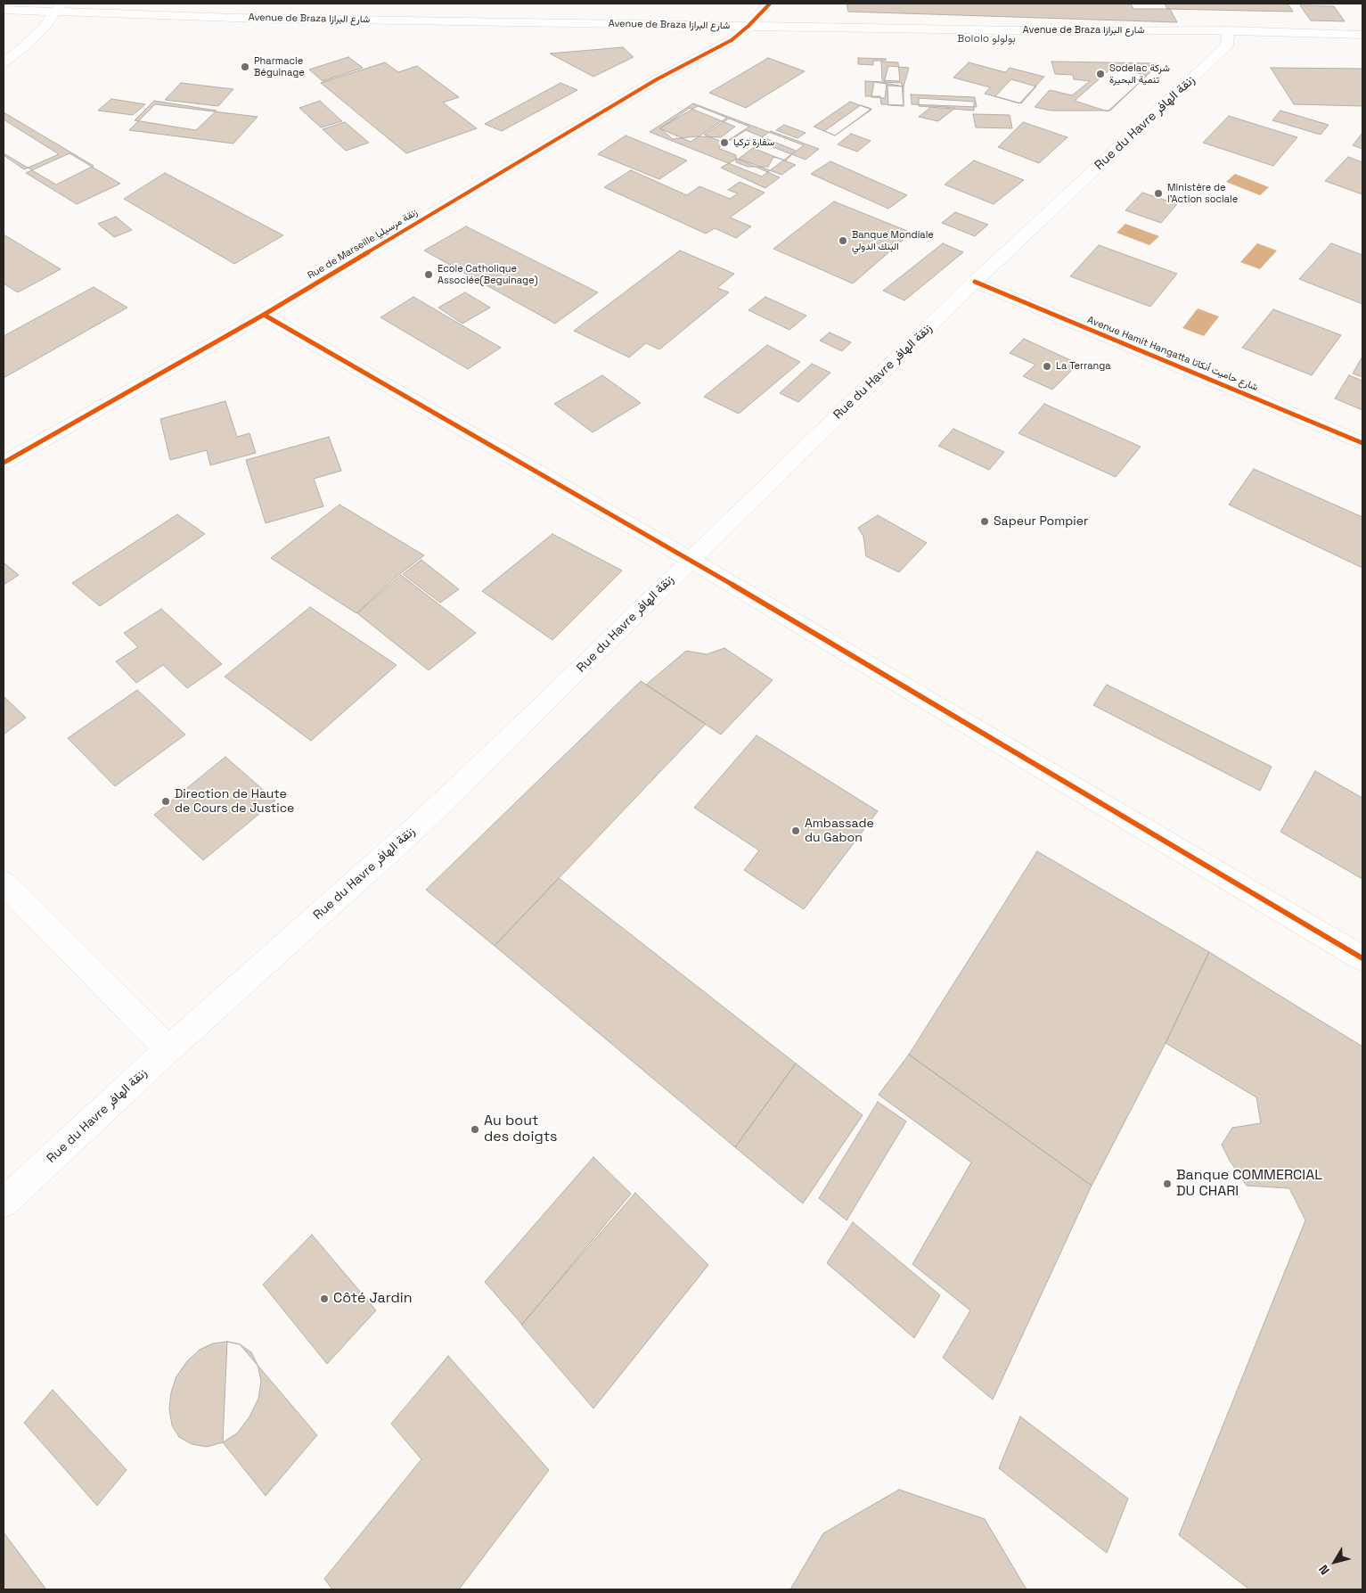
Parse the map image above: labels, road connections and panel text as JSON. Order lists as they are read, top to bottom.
{
  "streets": {
    "main road": [
      "Avenue de Braza شارع البرازا",
      "Rue du Havre زنقة الهافر",
      "Rue de Marseille زنقة مرسيليا",
      "Avenue Hamit Hangatta شارع حاميت أنكاتا"
    ]
  },
  "crossings": [
    ["Avenue de Braza شارع البرازا", "Rue du Havre زنقة الهافر"],
    ["Avenue de Braza شارع البرازا", "Rue de Marseille زنقة مرسيليا"],
    ["Rue du Havre زنقة الهافر", "Avenue Hamit Hangatta شارع حاميت أنكاتا"]
  ],
  "districts": ["Bololo بولولو"],
  "places": [
    "Pharmacie Béguinage",
    "Sodelac شركة تنمية البحيرة",
    "سفارة تركيا",
    "Ministère de l'Action sociale",
    "Banque Mondiale البنك الدولي",
    "Ecole Catholique Associée(Beguinage)",
    "La Terranga",
    "Sapeur Pompier",
    "Direction de Haute de Cours de Justice",
    "Ambassade du Gabon",
    "Au bout des doigts",
    "Banque COMMERCIAL DU CHARI",
    "Côté Jardin"
  ],
  "north": "bottom left"
}
